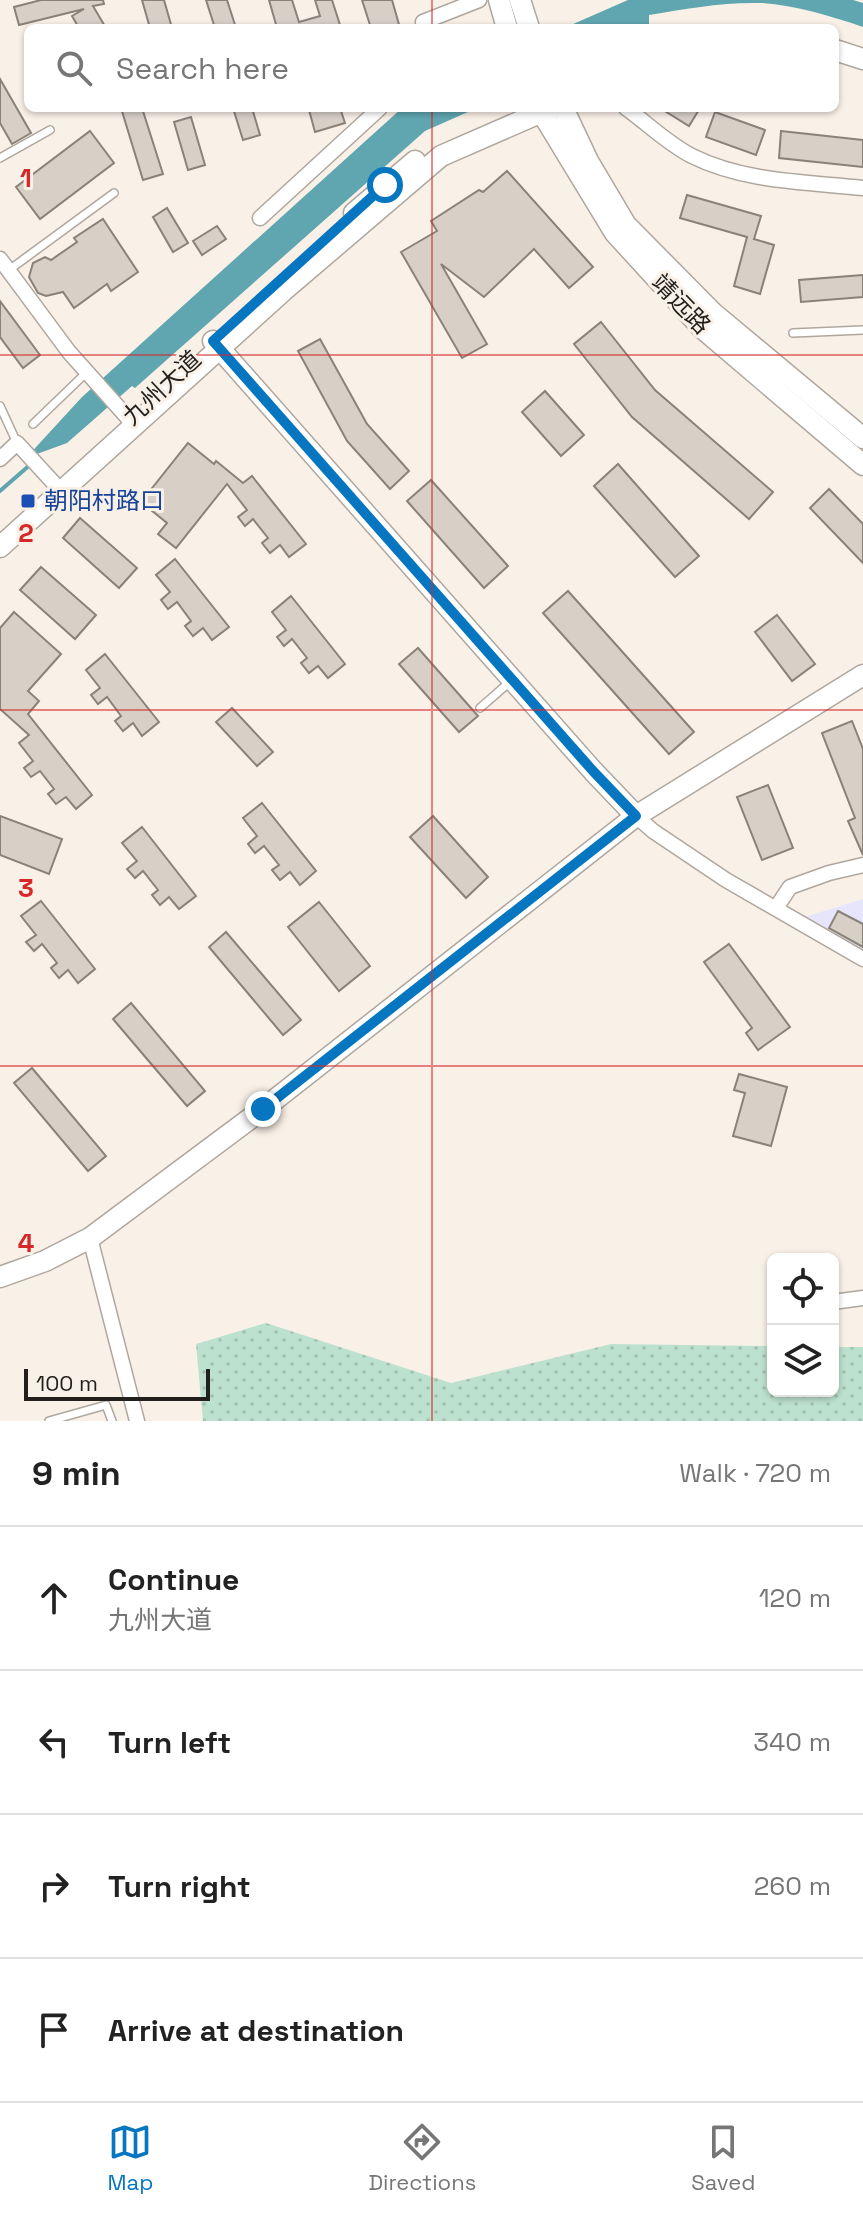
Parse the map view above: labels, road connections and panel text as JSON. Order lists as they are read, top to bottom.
{
  "streets": {
    "main road": ["靖远路", "九州大道"]
  },
  "places": {
    "transit": ["朝阳村路口"]
  },
  "scale_bar": "100 m",
  "page": {
    "search": "Search here",
    "scale": "100 m",
    "heading": ["9 min", "Walk · 720 m"],
    "list": [
      ["Continue", "九州大道", "120 m"],
      ["Turn left", "340 m"],
      ["Turn right", "260 m"],
      "Arrive at destination"
    ],
    "nav": ["Map", "Directions", "Saved"]
  },
  "grid": {
    "rows": [
      "1",
      "2",
      "3",
      "4"
    ]
  }
}
